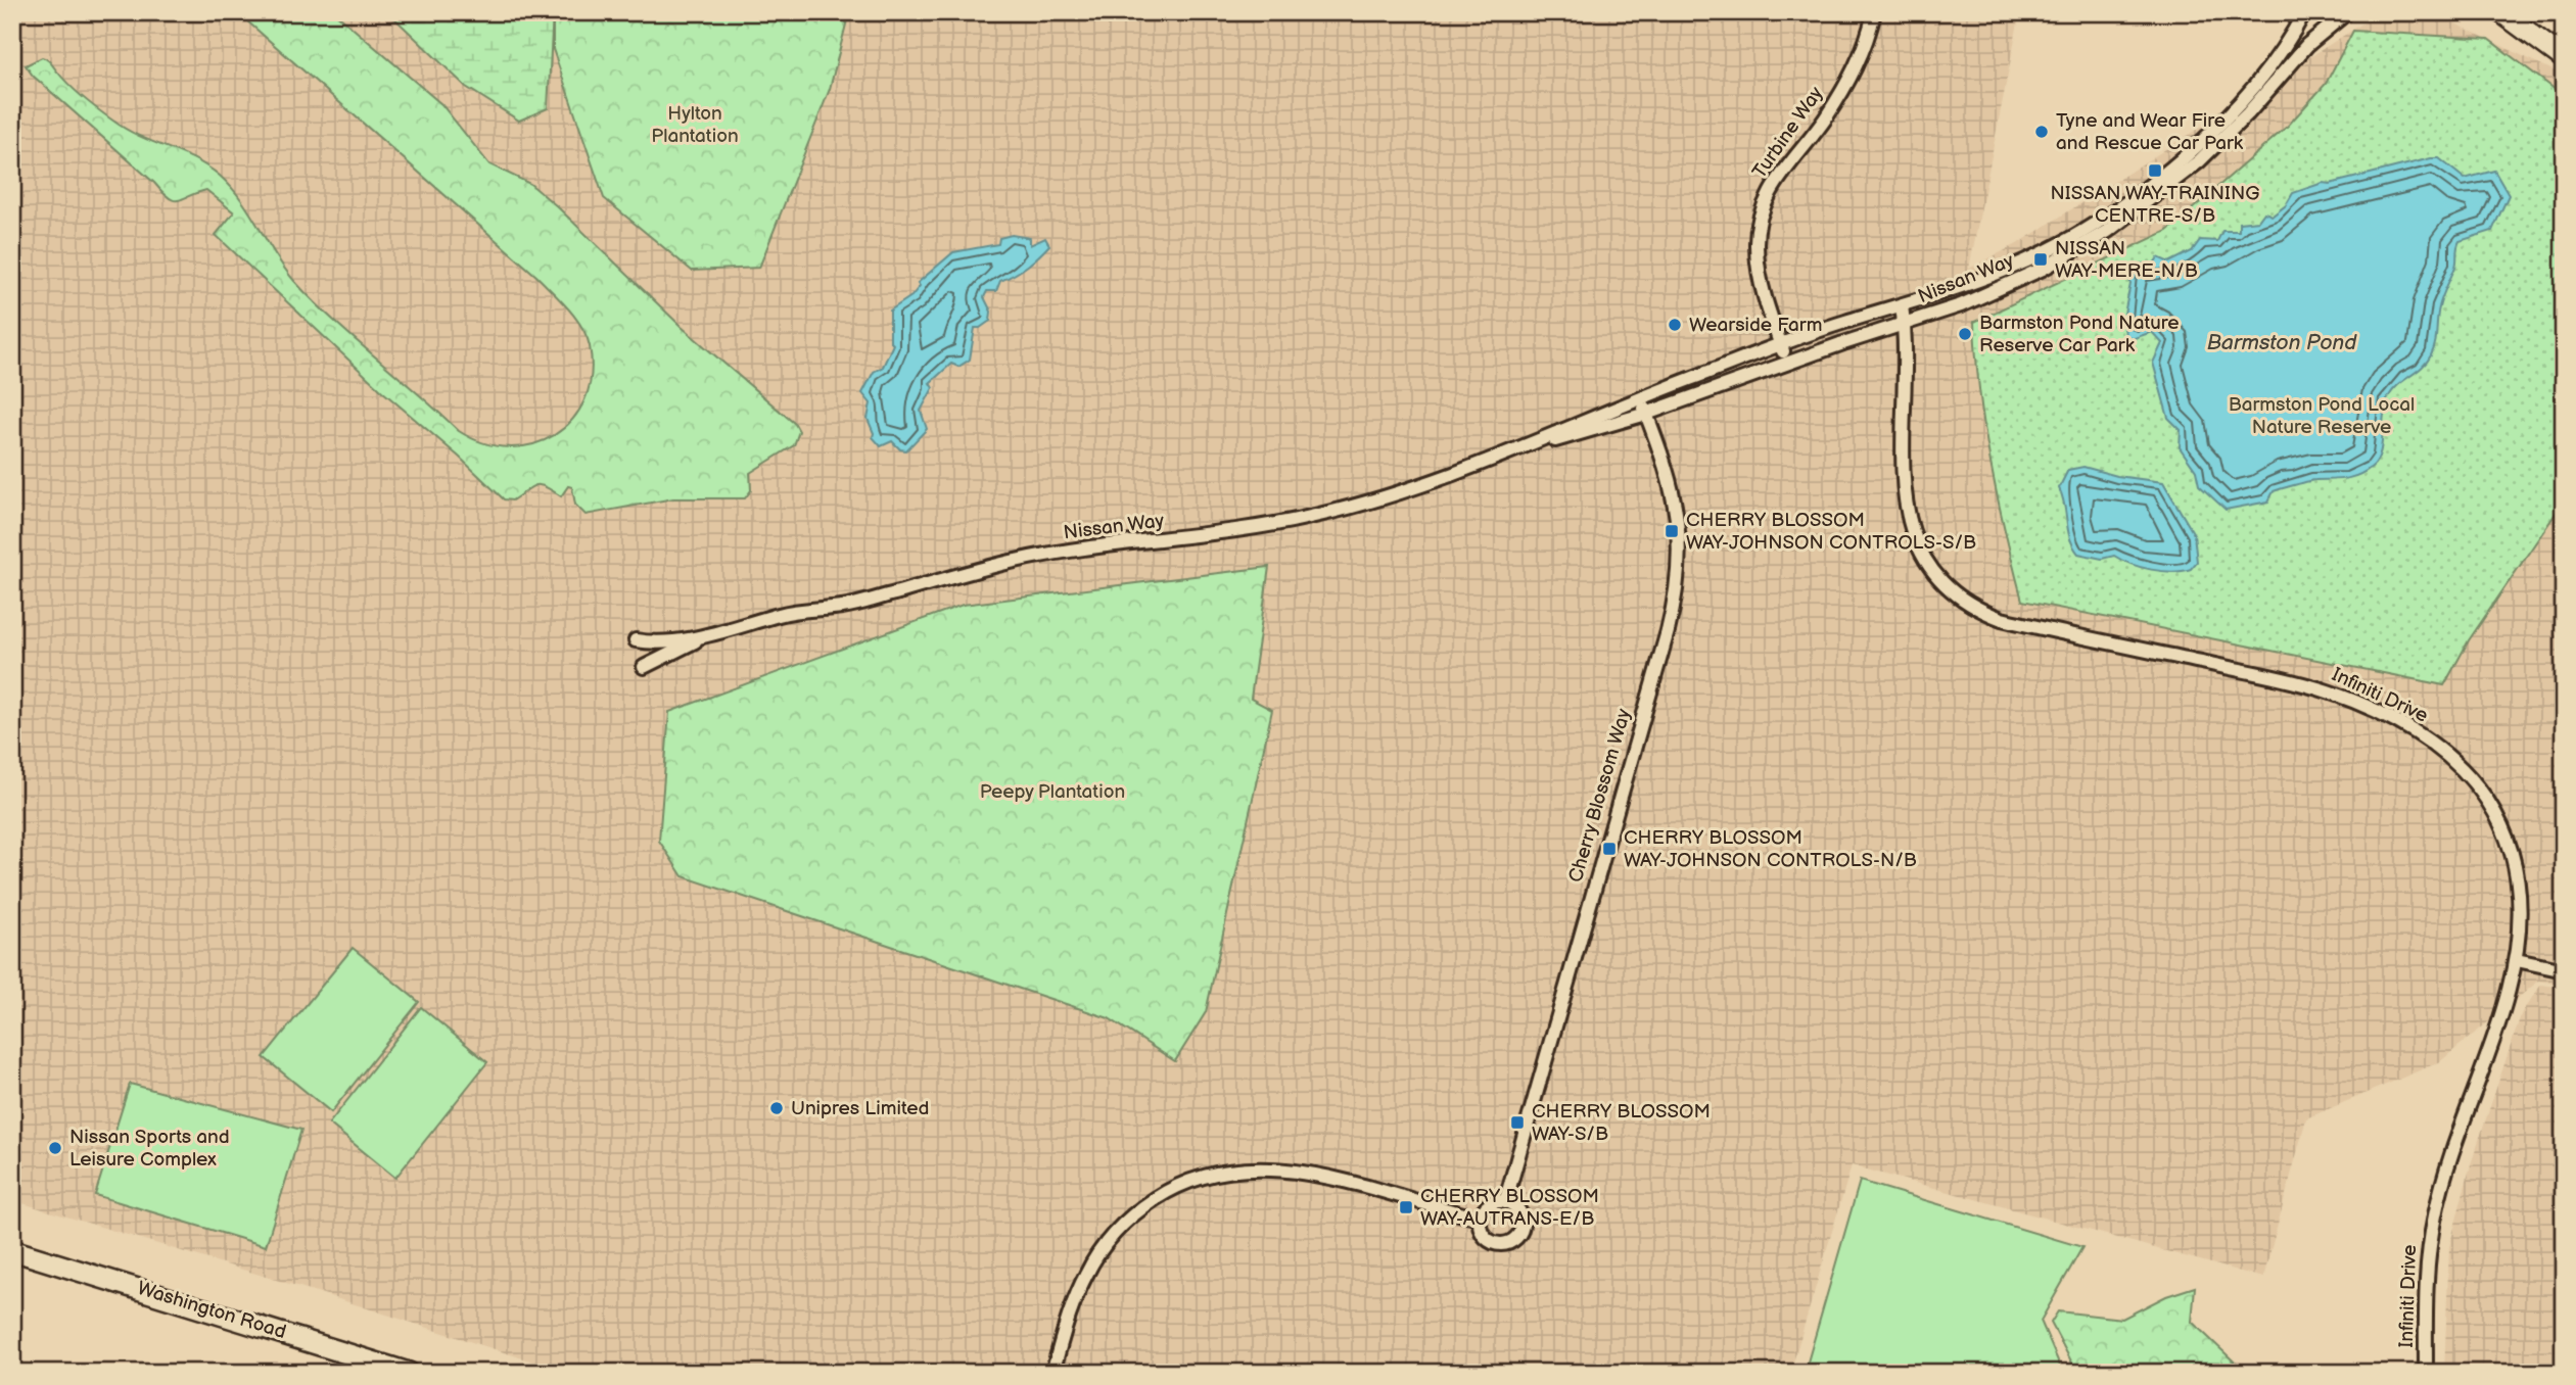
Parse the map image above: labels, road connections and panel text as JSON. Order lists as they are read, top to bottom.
{
  "streets": {
    "main road": ["Washington Road"],
    "street": [
      "Turbine Way",
      "Nissan Way",
      "Infiniti Drive",
      "Cherry Blossom Way"
    ]
  },
  "crossings": [
    ["Turbine Way", "Nissan Way"],
    ["Nissan Way", "Infiniti Drive"],
    ["Nissan Way", "Cherry Blossom Way"]
  ],
  "water": ["Barmston Pond"],
  "parks": ["Hylton Plantation", "Barmston Pond Local Nature Reserve", "Peepy Plantation"],
  "places": {
    "other": [
      "Tyne and Wear Fire and Rescue Car Park",
      "Wearside Farm",
      "Barmston Pond Nature Reserve Car Park",
      "Unipres Limited",
      "Nissan Sports and Leisure Complex"
    ],
    "transit": [
      "NISSAN WAY-TRAINING CENTRE-S/B",
      "NISSAN WAY-MERE-N/B",
      "CHERRY BLOSSOM WAY-JOHNSON CONTROLS-S/B",
      "CHERRY BLOSSOM WAY-JOHNSON CONTROLS-N/B",
      "CHERRY BLOSSOM WAY-S/B",
      "CHERRY BLOSSOM WAY-AUTRANS-E/B"
    ]
  }
}
